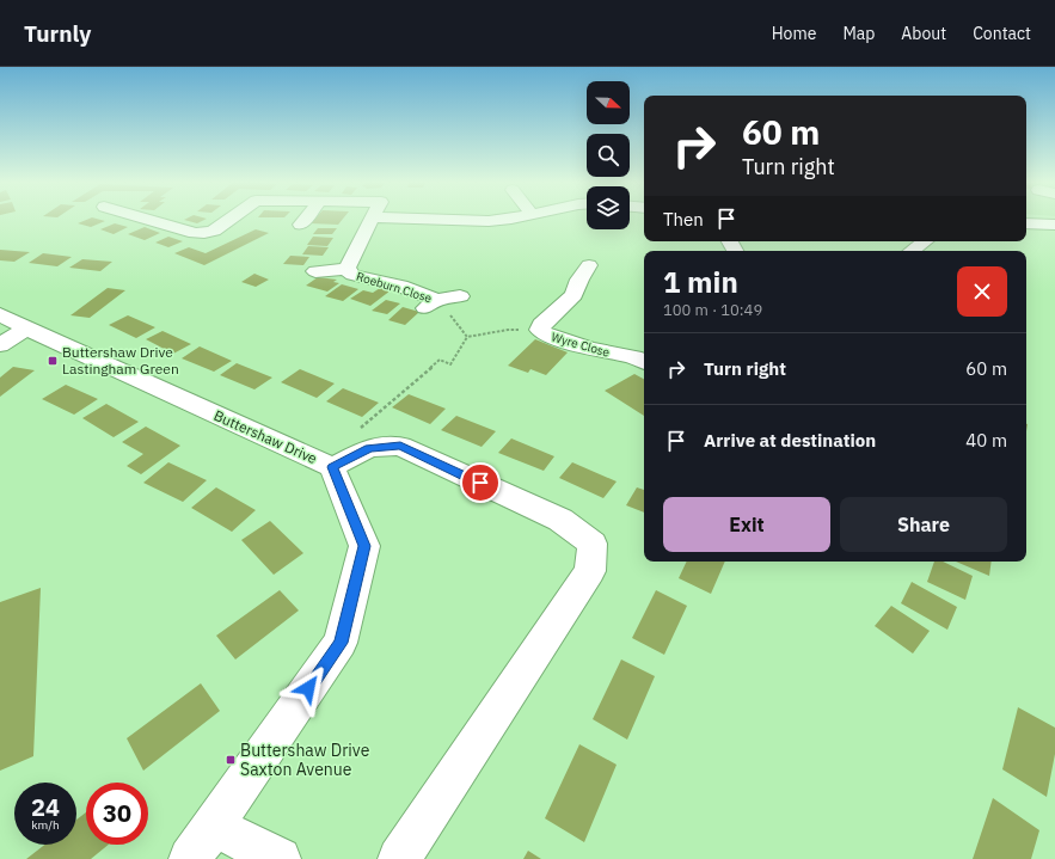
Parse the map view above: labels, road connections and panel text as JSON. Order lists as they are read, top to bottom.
{
  "streets": {
    "street": ["Roeburn Close", "Wyre Close", "Buttershaw Drive"]
  },
  "places": {
    "transit": ["Buttershaw Drive Lastingham Green", "Buttershaw Drive Saxton Avenue"]
  },
  "north": "right",
  "page": {
    "header": "Turnly",
    "nav": [
      "Home",
      "Map",
      "About",
      "Contact"
    ],
    "turn": ["60 m", "Turn right"],
    "then": "Then",
    "heading": ["1 min", "100 m · 10:49"],
    "list": [
      {
        "name": "Turn right",
        "value": "60 m"
      },
      {
        "name": "Arrive at destination",
        "value": "40 m"
      }
    ],
    "buttons": ["Exit", "Share"],
    "speed": "24 km/h",
    "limit": "30"
  }
}
